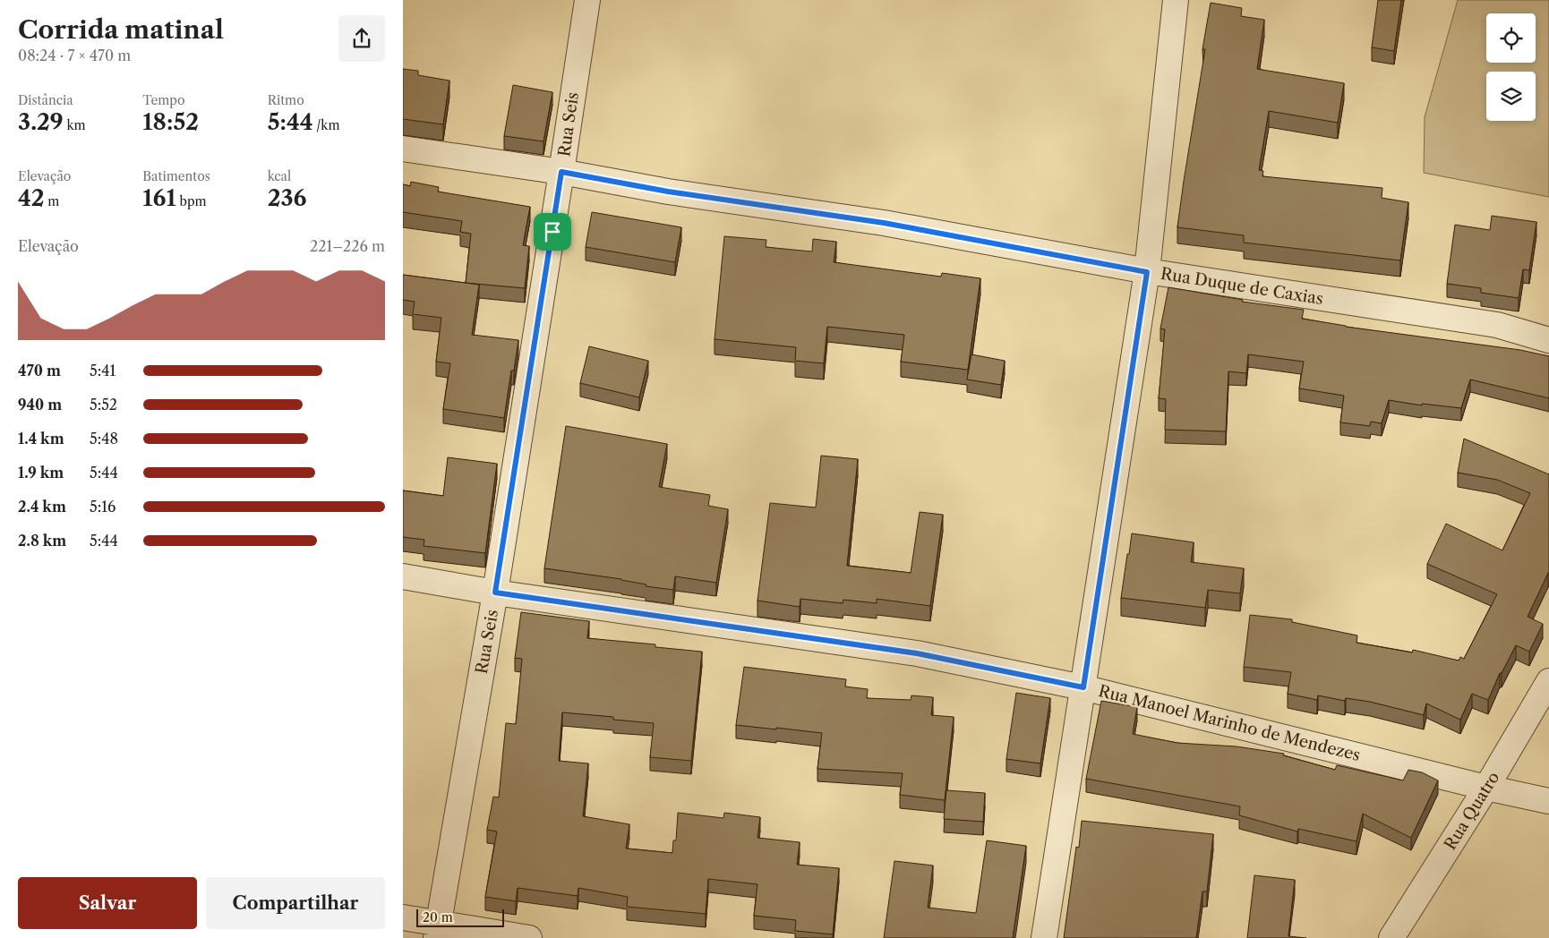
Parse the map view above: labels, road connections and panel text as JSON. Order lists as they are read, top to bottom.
{
  "streets": {
    "street": [
      "Rua Seis",
      "Rua Duque de Caxias",
      "Rua Manoel Marinho de Mendezes",
      "Rua Quatro"
    ]
  },
  "crossings": [
    ["Rua Seis", "Rua Duque de Caxias"],
    ["Rua Seis", "Rua Manoel Marinho de Mendezes"],
    ["Rua Manoel Marinho de Mendezes", "Rua Quatro"]
  ],
  "scale_bar": "20 m",
  "page": {
    "heading": ["Corrida matinal", "08:24 · 7 × 470 m"],
    "stats": [
      ["Distância", "3.29 km"],
      ["Tempo", "18:52"],
      ["Ritmo", "5:44 /km"],
      ["Elevação", "42 m"],
      ["Batimentos", "161 bpm"],
      ["kcal", "236"]
    ],
    "chart": ["Elevação", "221–226 m"],
    "list": [
      {
        "name": "470 m",
        "note": "5:41"
      },
      {
        "name": "940 m",
        "note": "5:52"
      },
      {
        "name": "1.4 km",
        "note": "5:48"
      },
      {
        "name": "1.9 km",
        "note": "5:44"
      },
      {
        "name": "2.4 km",
        "note": "5:16"
      },
      {
        "name": "2.8 km",
        "note": "5:44"
      }
    ],
    "buttons": ["Salvar", "Compartilhar"],
    "scale": "20 m"
  }
}
